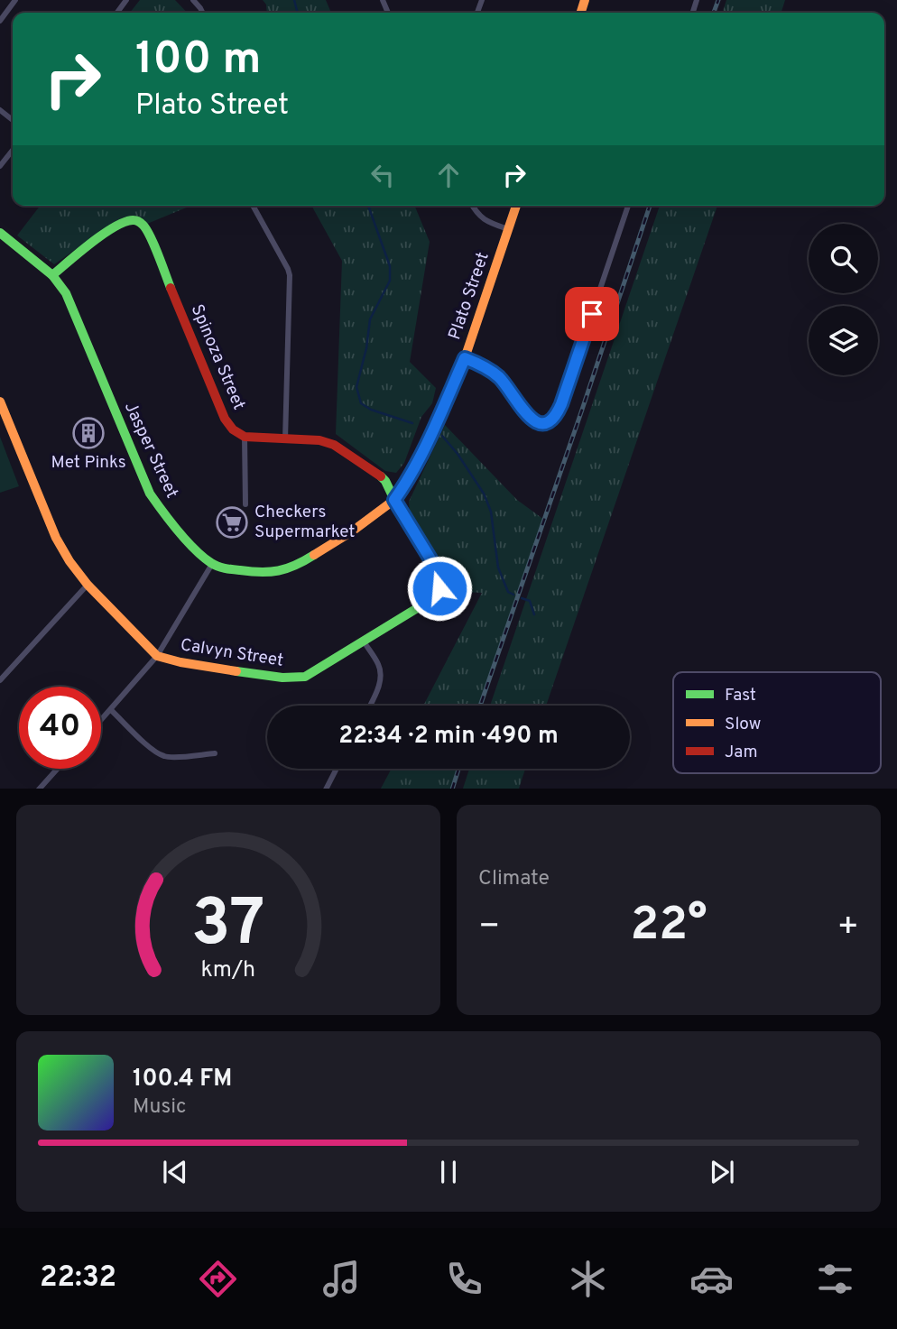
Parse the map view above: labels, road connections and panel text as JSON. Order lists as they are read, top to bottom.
{
  "streets": {
    "street": [
      "Plato Street",
      "Spinoza Street",
      "Jasper Street",
      "Calvyn Street"
    ]
  },
  "crossings": [
    ["Plato Street", "Calvyn Street"],
    ["Spinoza Street", "Jasper Street"]
  ],
  "places": {
    "building": ["Met Pinks"],
    "supermarket": ["Checkers Supermarket"]
  },
  "legend": ["Fast", "Slow", "Jam"],
  "page": {
    "turn": ["100 m", "Plato Street"],
    "limit": "40",
    "trip": "22:34 · 2 min · 490 m",
    "tile": "Climate",
    "heat": ["−", "22°", "+"],
    "song": ["100.4 FM", "Music"],
    "tabs": "22:32",
    "gauge": ["37", "km/h"]
  }
}
